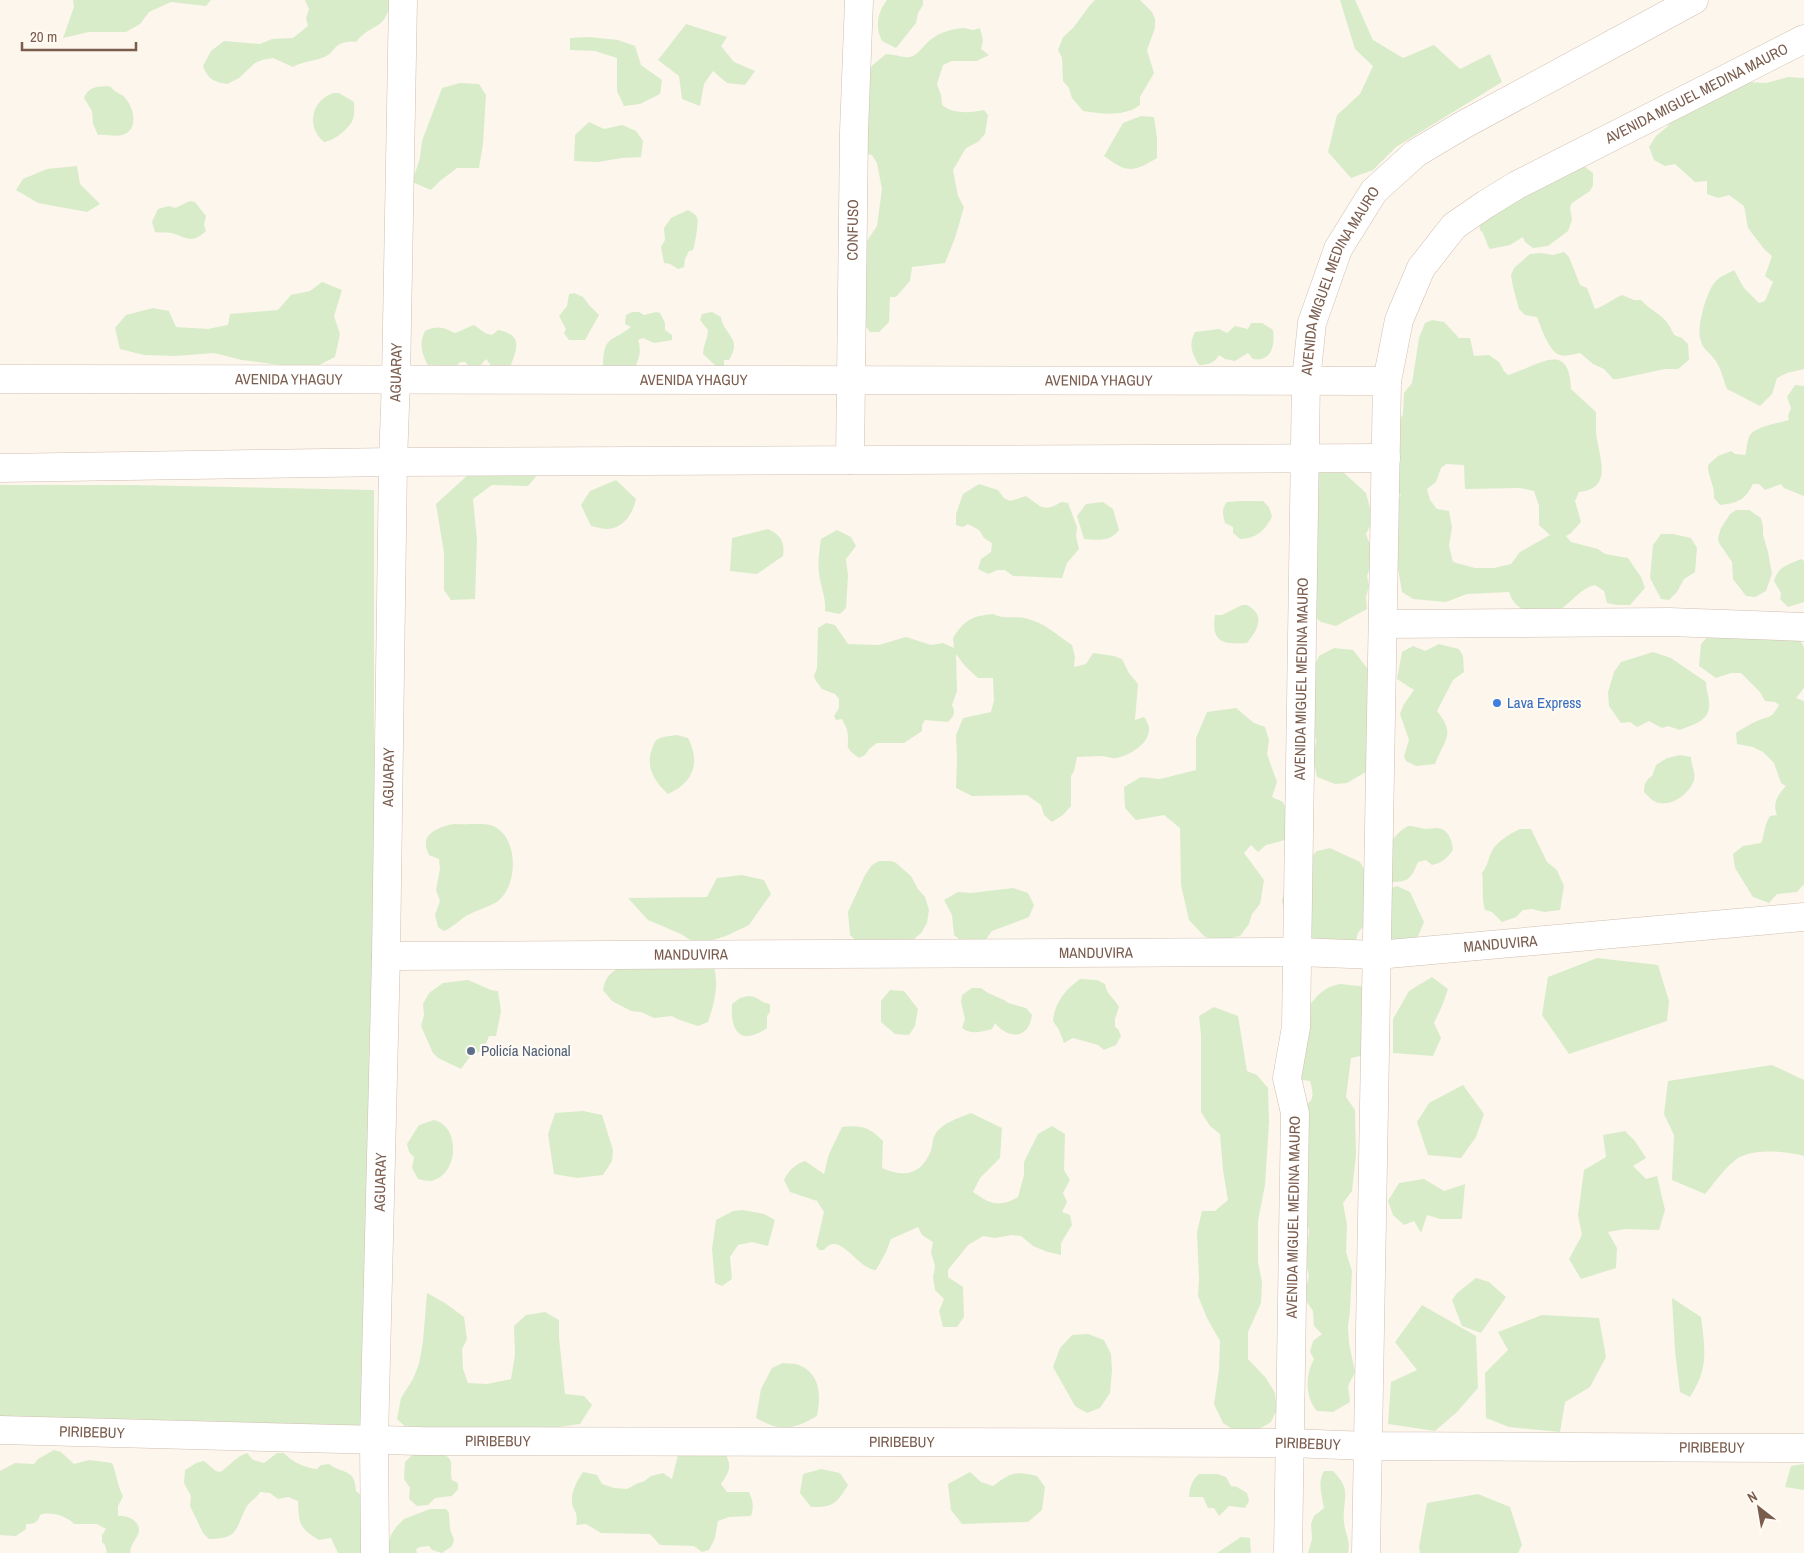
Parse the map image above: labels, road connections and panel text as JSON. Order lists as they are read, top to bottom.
{
  "streets": {
    "street": [
      "AVENIDA MIGUEL MEDINA MAURO",
      "CONFUSO",
      "AGUARAY",
      "AVENIDA YHAGUY",
      "MANDUVIRA",
      "PIRIBEBUY"
    ]
  },
  "crossings": [
    ["AVENIDA MIGUEL MEDINA MAURO", "AVENIDA YHAGUY"],
    ["AVENIDA MIGUEL MEDINA MAURO", "MANDUVIRA"],
    ["AVENIDA MIGUEL MEDINA MAURO", "PIRIBEBUY"],
    ["CONFUSO", "AVENIDA YHAGUY"],
    ["AGUARAY", "AVENIDA YHAGUY"],
    ["AGUARAY", "MANDUVIRA"],
    ["AGUARAY", "PIRIBEBUY"]
  ],
  "places": ["Lava Express", "Policía Nacional"],
  "scale_bar": "20 m",
  "north": "top left"
}
